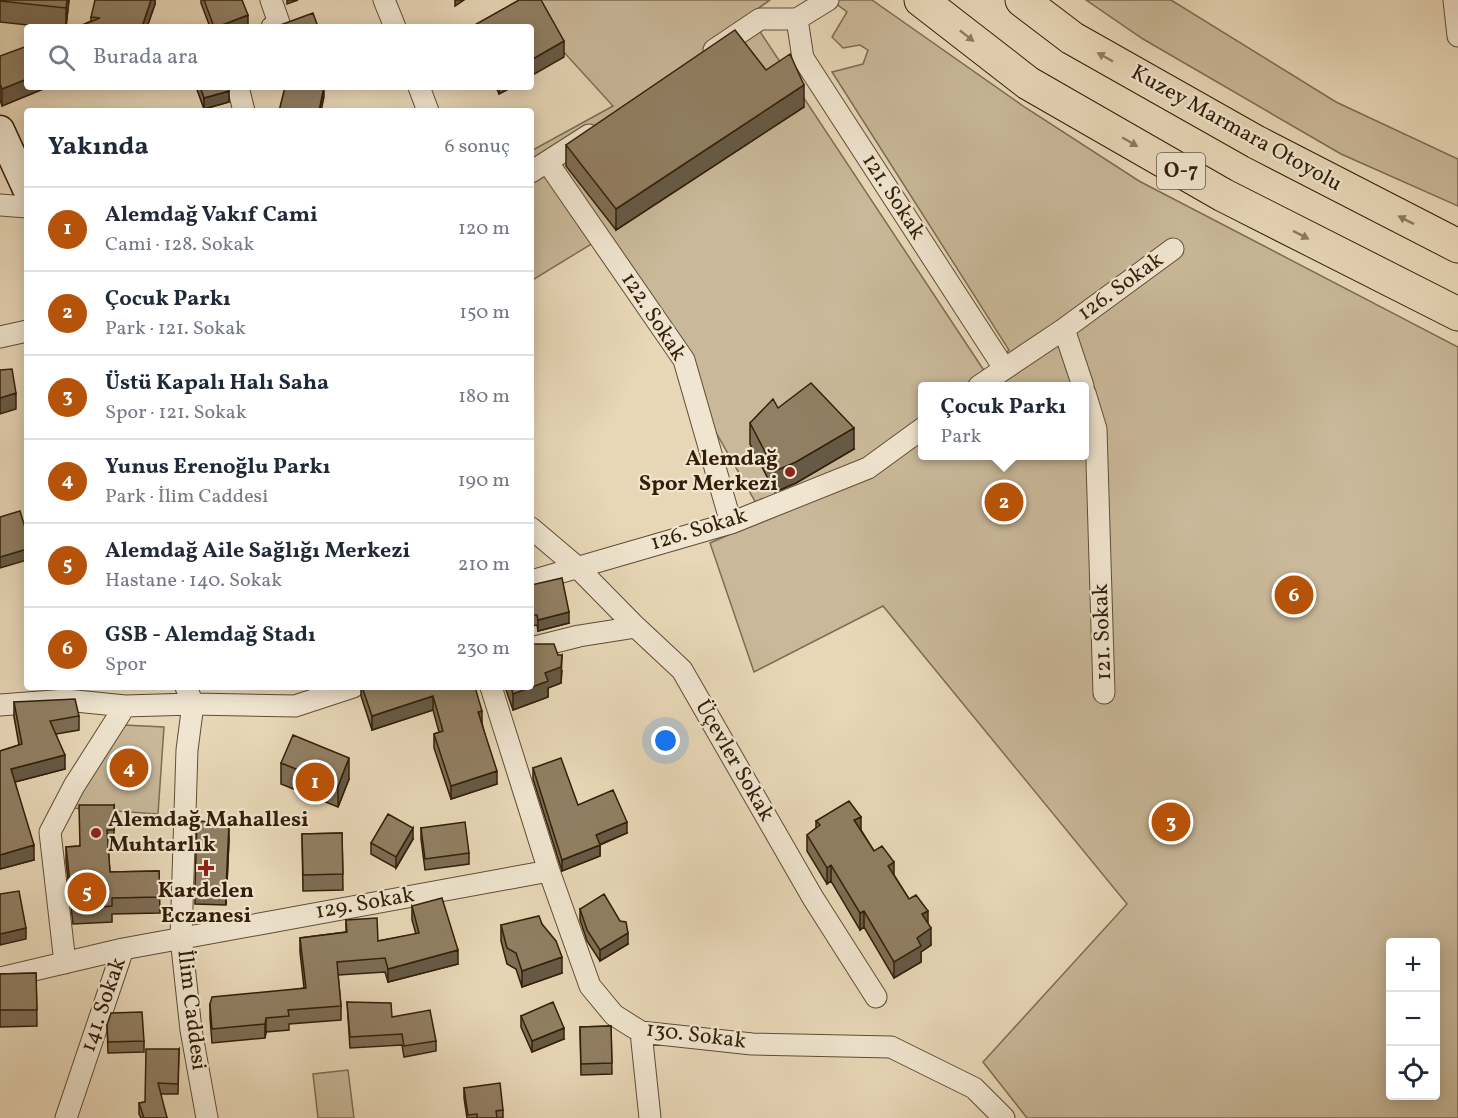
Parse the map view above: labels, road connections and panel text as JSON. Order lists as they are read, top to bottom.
{
  "streets": {
    "highway": ["Kuzey Marmara Otoyolu", "O-7"],
    "street": [
      "121. Sokak",
      "126. Sokak",
      "122. Sokak",
      "Üçevler Sokak",
      "129. Sokak",
      "141. Sokak",
      "İlim Caddesi",
      "130. Sokak"
    ]
  },
  "crossings": [
    ["121. Sokak", "126. Sokak"],
    ["126. Sokak", "122. Sokak"],
    ["126. Sokak", "Üçevler Sokak"],
    ["129. Sokak", "141. Sokak"],
    ["129. Sokak", "İlim Caddesi"],
    ["129. Sokak", "130. Sokak"],
    ["141. Sokak", "İlim Caddesi"]
  ],
  "places": {
    "other": ["Alemdağ Spor Merkezi", "Alemdağ Mahallesi Muhtarlık"],
    "health": ["Kardelen Eczanesi"]
  },
  "page": {
    "search": "Burada ara",
    "heading": ["Yakında", "6 sonuç"],
    "list": [
      {
        "mark": "1",
        "name": "Alemdağ Vakıf Cami",
        "note": "Cami · 128. Sokak",
        "value": "120 m"
      },
      {
        "mark": "2",
        "name": "Çocuk Parkı",
        "note": "Park · 121. Sokak",
        "value": "150 m"
      },
      {
        "mark": "3",
        "name": "Üstü Kapalı Halı Saha",
        "note": "Spor · 121. Sokak",
        "value": "180 m"
      },
      {
        "mark": "4",
        "name": "Yunus Erenoğlu Parkı",
        "note": "Park · İlim Caddesi",
        "value": "190 m"
      },
      {
        "mark": "5",
        "name": "Alemdağ Aile Sağlığı Merkezi",
        "note": "Hastane · 140. Sokak",
        "value": "210 m"
      },
      {
        "mark": "6",
        "name": "GSB - Alemdağ Stadı",
        "note": "Spor",
        "value": "230 m"
      }
    ],
    "popup": ["Çocuk Parkı", "Park"],
    "pins": [
      "2",
      "6",
      "4",
      "1",
      "3",
      "5"
    ],
    "map_buttons": ["+", "−"]
  }
}
